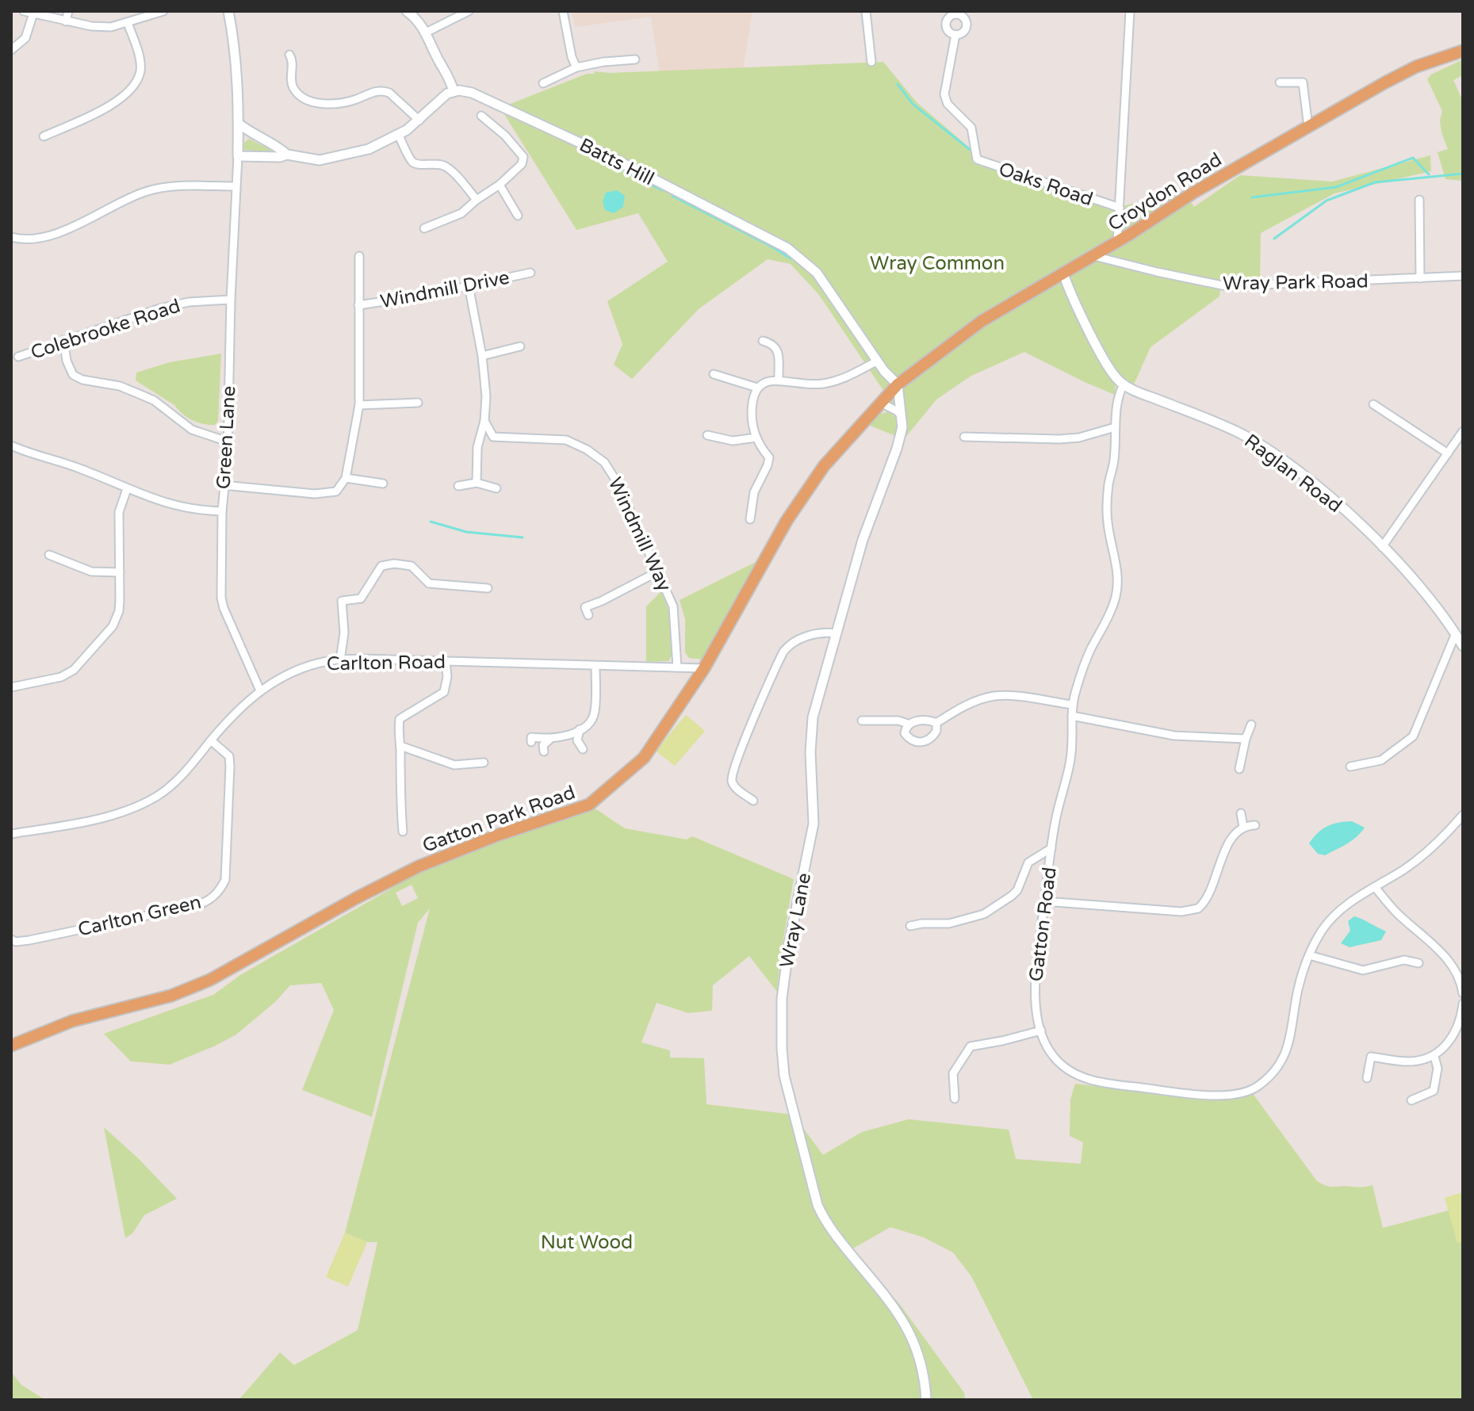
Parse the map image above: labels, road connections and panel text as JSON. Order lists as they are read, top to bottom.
{
  "streets": {
    "main road": ["Croydon Road", "Gatton Park Road"],
    "street": [
      "Batts Hill",
      "Oaks Road",
      "Wray Park Road",
      "Windmill Drive",
      "Colebrooke Road",
      "Green Lane",
      "Raglan Road",
      "Windmill Way",
      "Carlton Road",
      "Carlton Green",
      "Wray Lane",
      "Gatton Road"
    ]
  },
  "crossings": [
    ["Batts Hill", "Croydon Road"],
    ["Batts Hill", "Gatton Park Road"],
    ["Batts Hill", "Wray Lane"],
    ["Croydon Road", "Wray Park Road"],
    ["Croydon Road", "Raglan Road"],
    ["Croydon Road", "Gatton Park Road"],
    ["Croydon Road", "Wray Lane"],
    ["Colebrooke Road", "Green Lane"],
    ["Green Lane", "Carlton Road"],
    ["Raglan Road", "Gatton Road"],
    ["Windmill Way", "Carlton Road"],
    ["Carlton Road", "Gatton Park Road"],
    ["Carlton Road", "Carlton Green"],
    ["Gatton Park Road", "Wray Lane"]
  ],
  "parks": ["Wray Common", "Nut Wood"]
}
